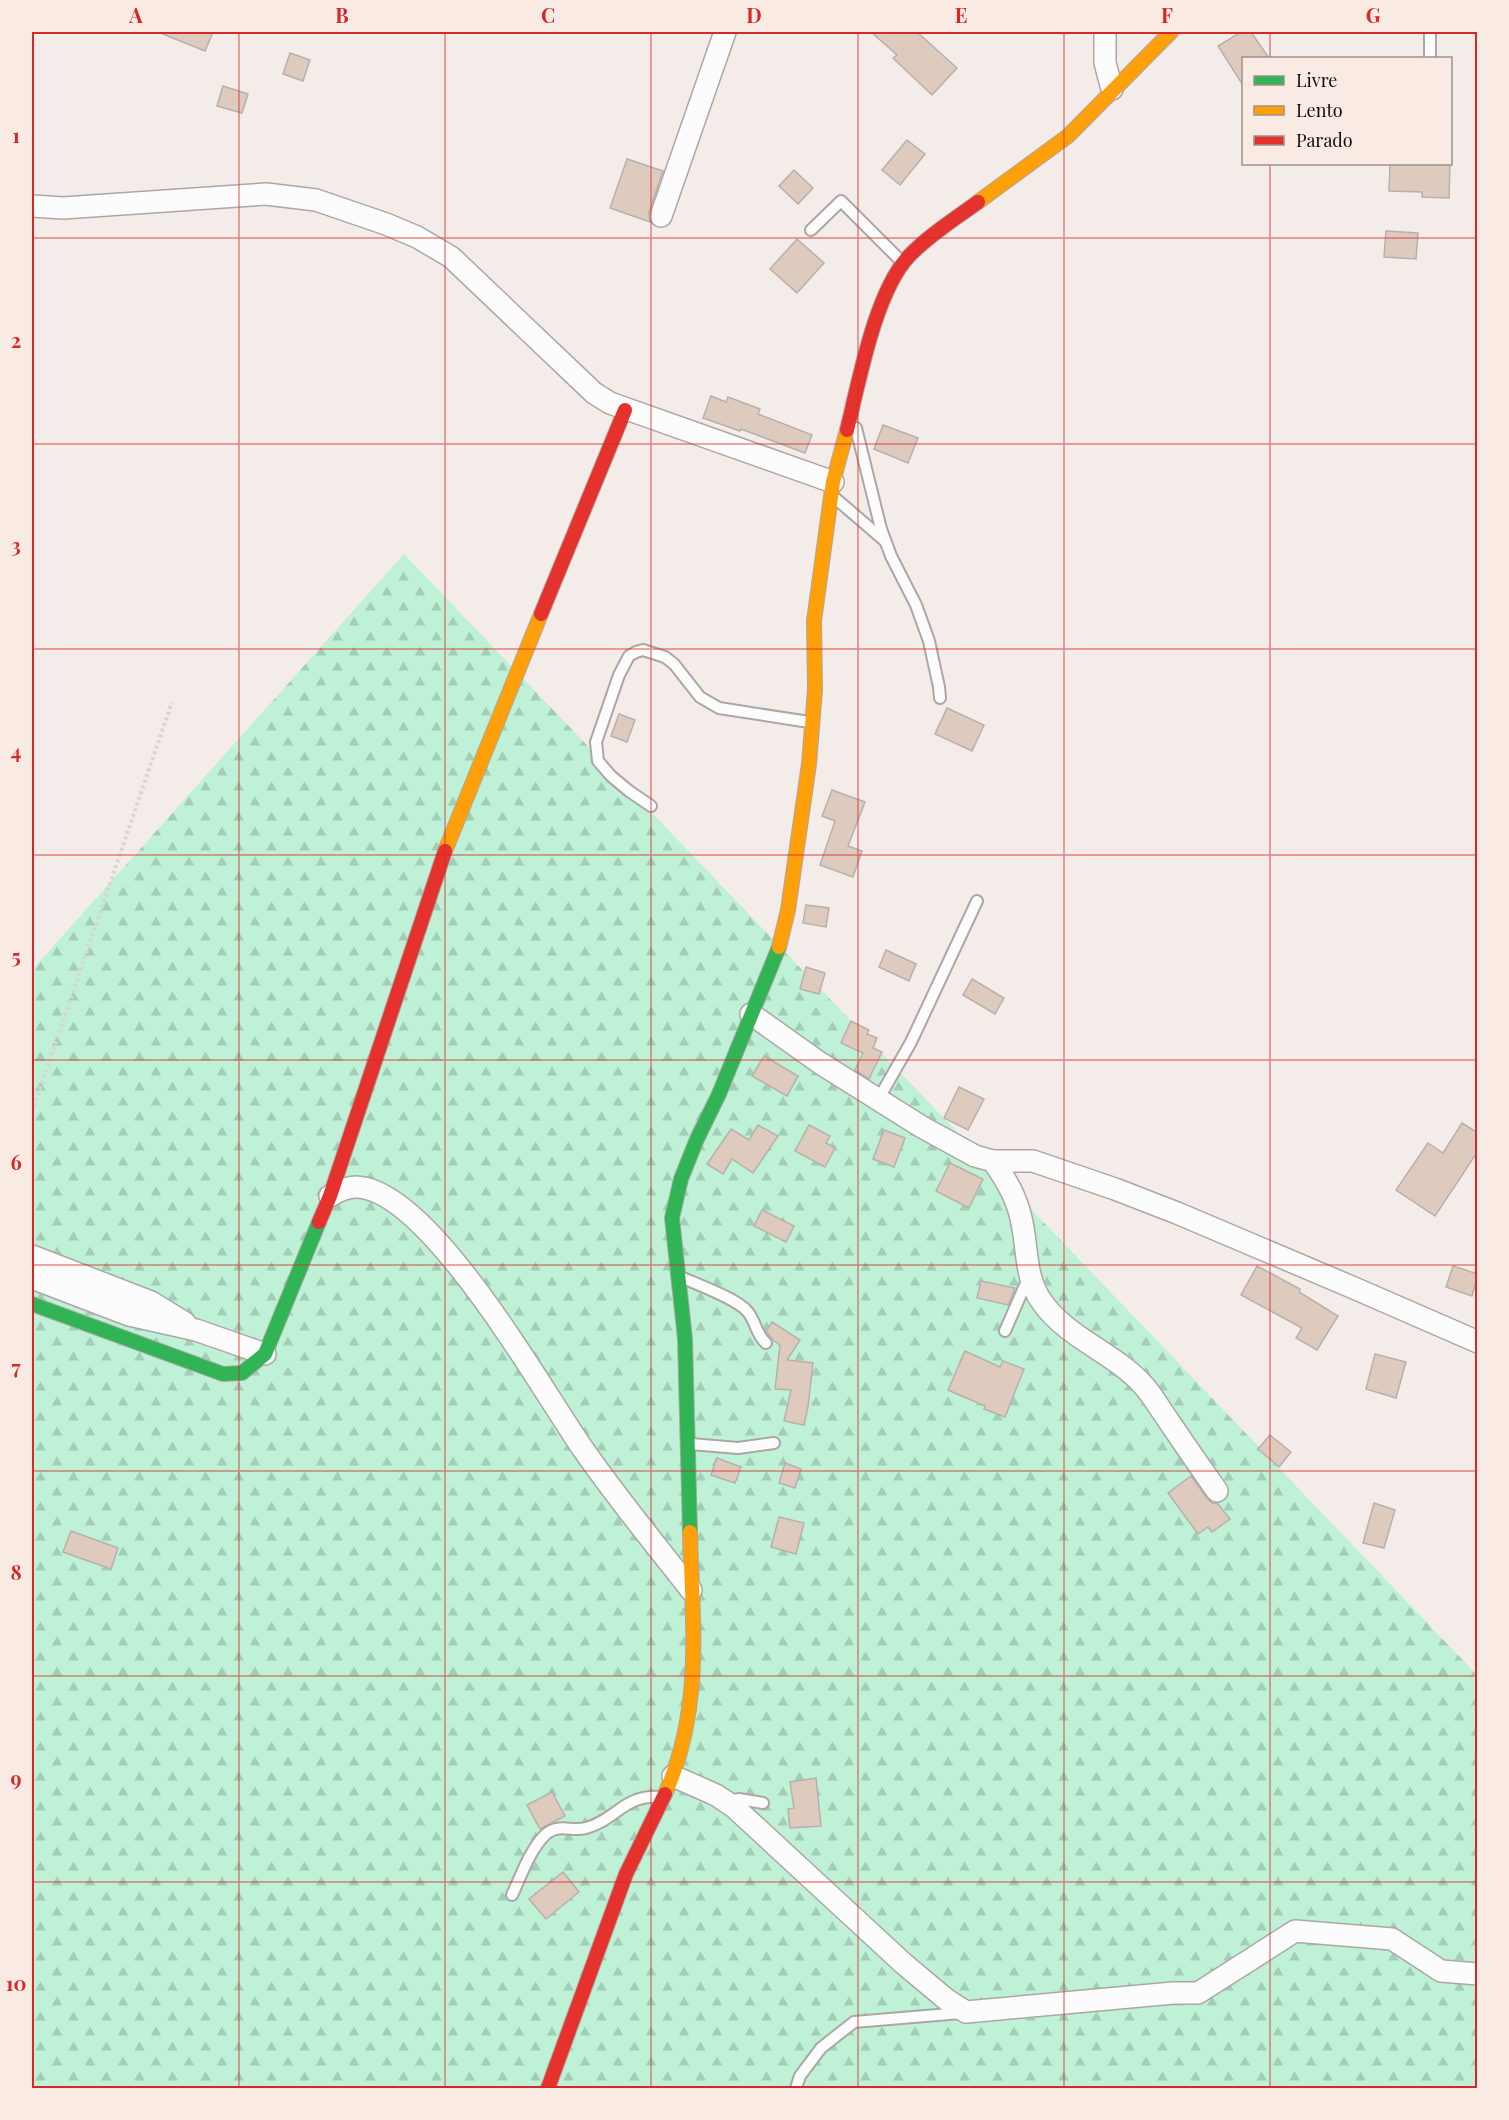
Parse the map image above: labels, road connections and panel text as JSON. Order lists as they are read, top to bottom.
{
  "legend": ["Livre", "Lento", "Parado"],
  "grid": {
    "columns": [
      "A",
      "B",
      "C",
      "D",
      "E",
      "F",
      "G"
    ],
    "rows": [
      "1",
      "2",
      "3",
      "4",
      "5",
      "6",
      "7",
      "8",
      "9",
      "10"
    ]
  }
}
